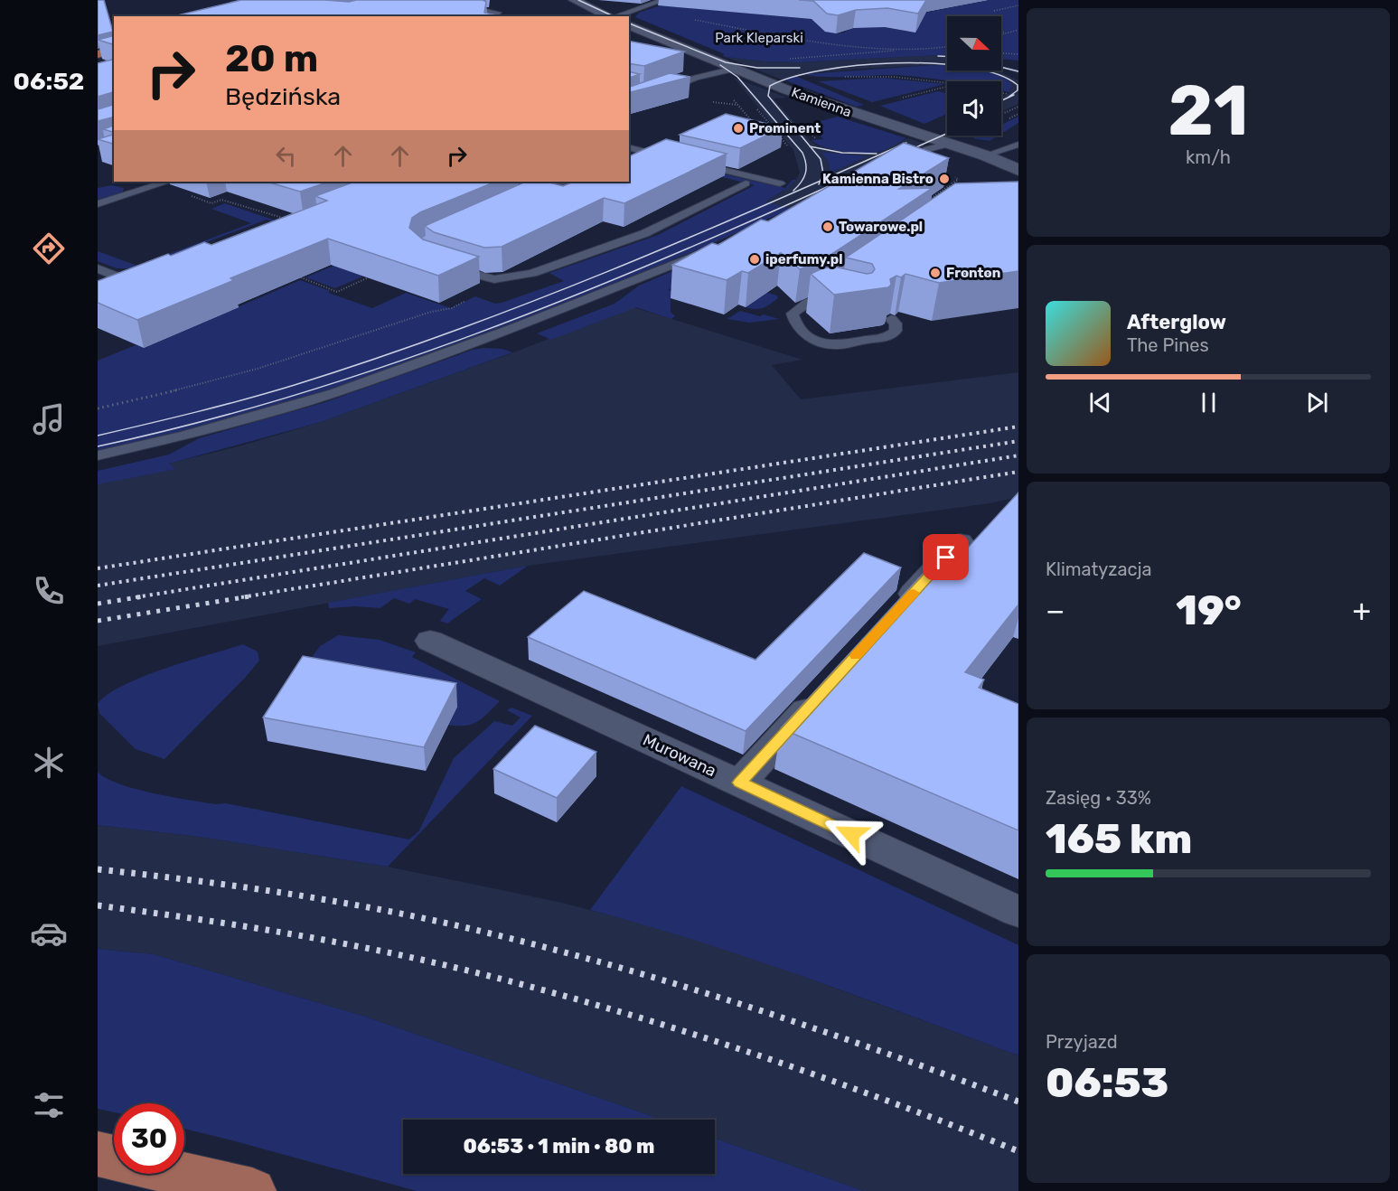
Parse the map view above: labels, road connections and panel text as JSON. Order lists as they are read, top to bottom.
{
  "streets": {
    "street": ["Kamienna", "Murowana"]
  },
  "parks": ["Park Kleparski"],
  "places": [
    "Prominent",
    "Kamienna Bistro",
    "Towarowe.pl",
    "iperfumy.pl",
    "Fronton"
  ],
  "north": "right",
  "page": {
    "tabs": "06:52",
    "tile": [
      ["21", "km/h"],
      "Klimatyzacja",
      ["Zasięg · 33%", "165 km"],
      ["Przyjazd", "06:53"]
    ],
    "turn": ["20 m", "Będzińska"],
    "song": ["Afterglow", "The Pines"],
    "heat": ["−", "19°", "+"],
    "limit": "30",
    "trip": "06:53 · 1 min · 80 m"
  }
}
